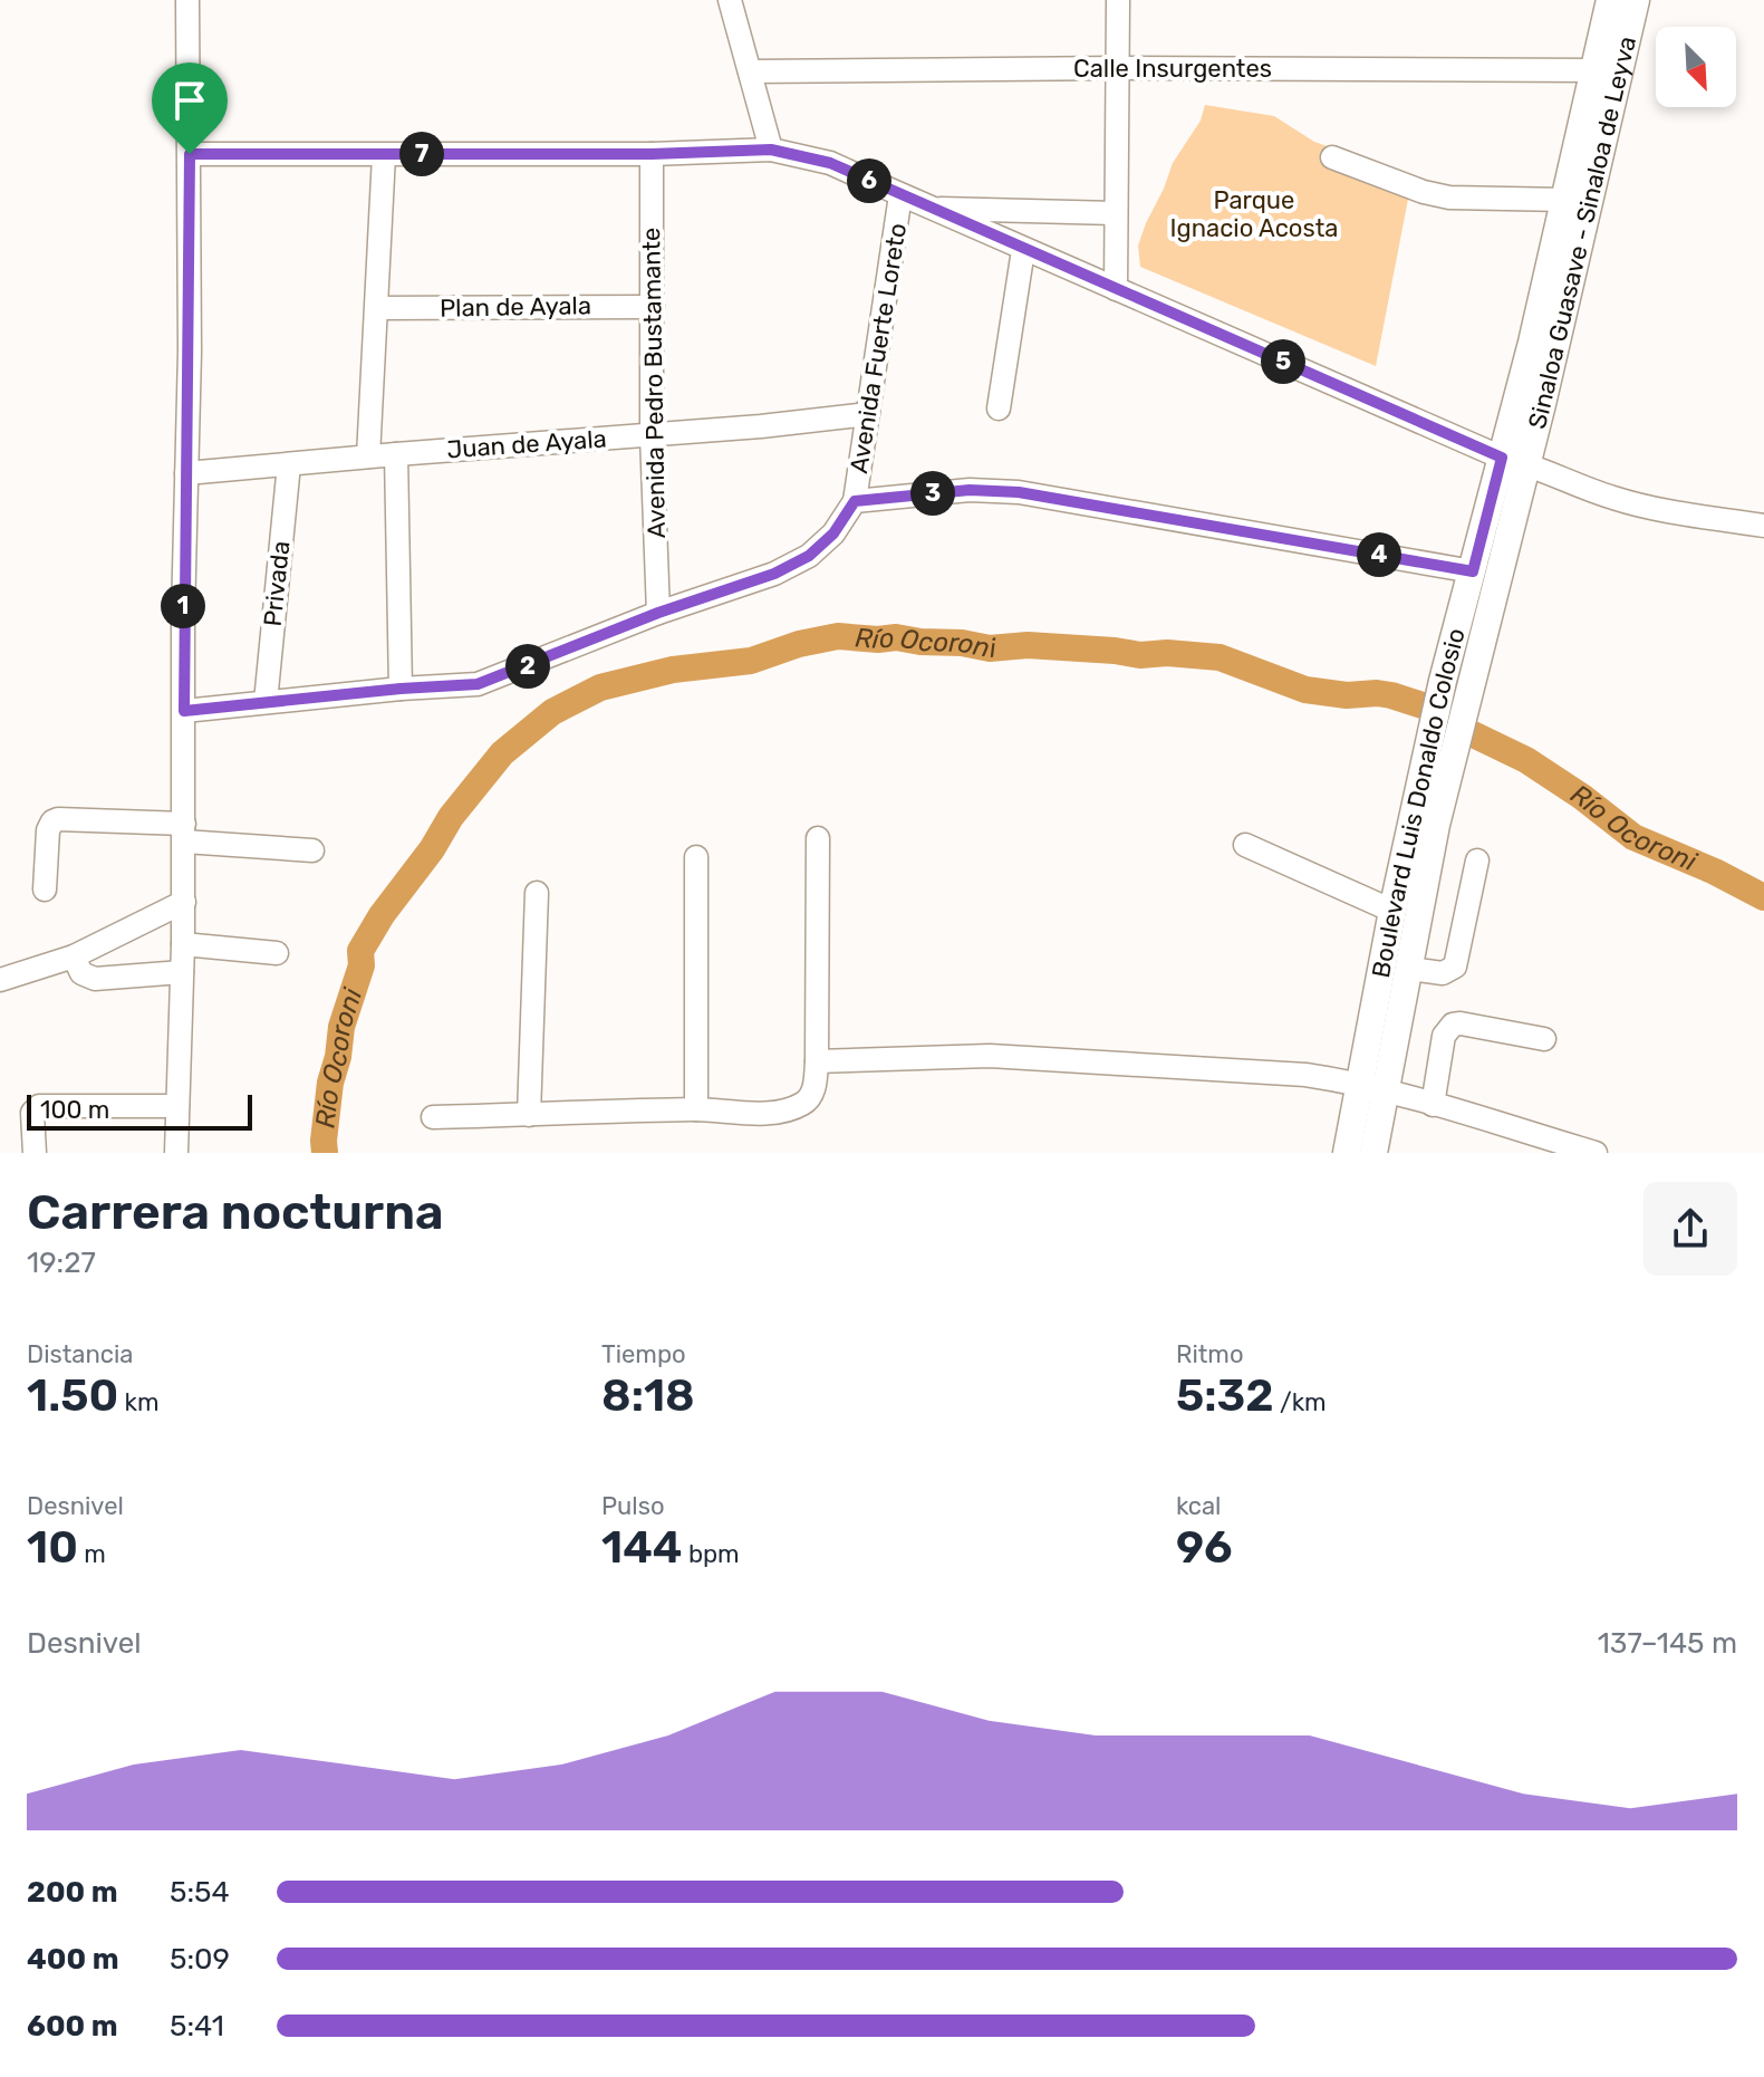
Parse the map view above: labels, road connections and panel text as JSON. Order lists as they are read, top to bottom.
{
  "streets": {
    "main road": ["Sinaloa Guasave - Sinaloa de Leyva", "Boulevard Luis Donaldo Colosio"],
    "street": [
      "Calle Insurgentes",
      "Plan de Ayala",
      "Avenida Fuerte Loreto",
      "Avenida Pedro Bustamante",
      "Juan de Ayala",
      "Privada"
    ]
  },
  "crossings": [
    ["Calle Insurgentes", "Sinaloa Guasave - Sinaloa de Leyva"],
    ["Sinaloa Guasave - Sinaloa de Leyva", "Boulevard Luis Donaldo Colosio"],
    ["Plan de Ayala", "Avenida Pedro Bustamante"],
    ["Avenida Fuerte Loreto", "Juan de Ayala"],
    ["Avenida Pedro Bustamante", "Juan de Ayala"],
    ["Juan de Ayala", "Privada"]
  ],
  "water": ["Río Ocoroni"],
  "parks": ["Parque Ignacio Acosta"],
  "scale_bar": "100 m",
  "north": "bottom right",
  "page": {
    "pins": [
      "7",
      "6",
      "5",
      "3",
      "4",
      "1",
      "2"
    ],
    "scale": "100 m",
    "heading": ["Carrera nocturna", "19:27"],
    "stats": [
      ["Distancia", "1.50 km"],
      ["Tiempo", "8:18"],
      ["Ritmo", "5:32 /km"],
      ["Desnivel", "10 m"],
      ["Pulso", "144 bpm"],
      ["kcal", "96"]
    ],
    "chart": ["Desnivel", "137–145 m"],
    "list": [
      {
        "name": "200 m",
        "note": "5:54"
      },
      {
        "name": "400 m",
        "note": "5:09"
      },
      {
        "name": "600 m",
        "note": "5:41"
      }
    ]
  }
}
